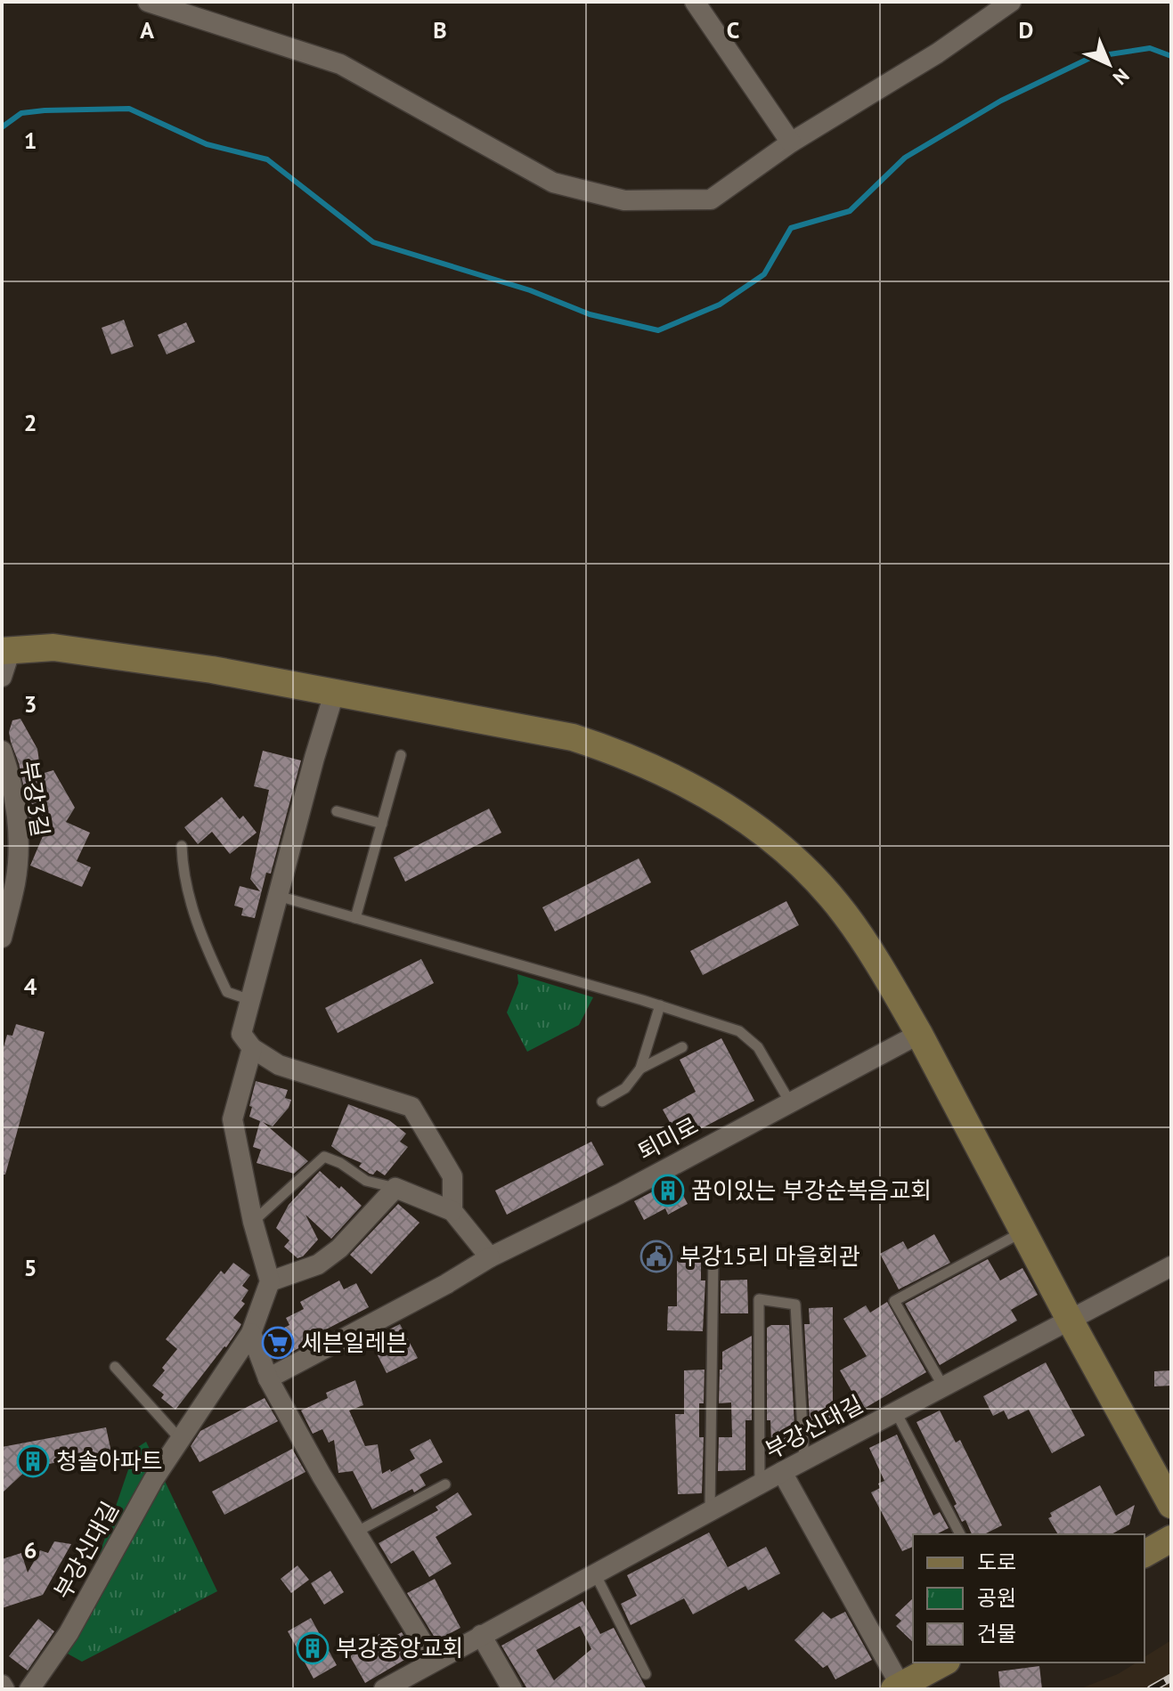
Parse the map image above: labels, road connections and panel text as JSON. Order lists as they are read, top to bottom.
{
  "streets": {
    "street": ["부강3길", "퇴미로", "부강신대길"]
  },
  "places": {
    "building": ["꿈이있는 부강순복음교회", "청솔아파트", "부강중앙교회"],
    "public building": ["부강15리 마을회관"],
    "supermarket": ["세븐일레븐"]
  },
  "legend": ["도로", "공원", "건물"],
  "north": "bottom right",
  "grid": {
    "columns": [
      "A",
      "B",
      "C",
      "D"
    ],
    "rows": [
      "1",
      "2",
      "3",
      "4",
      "5",
      "6"
    ]
  }
}
